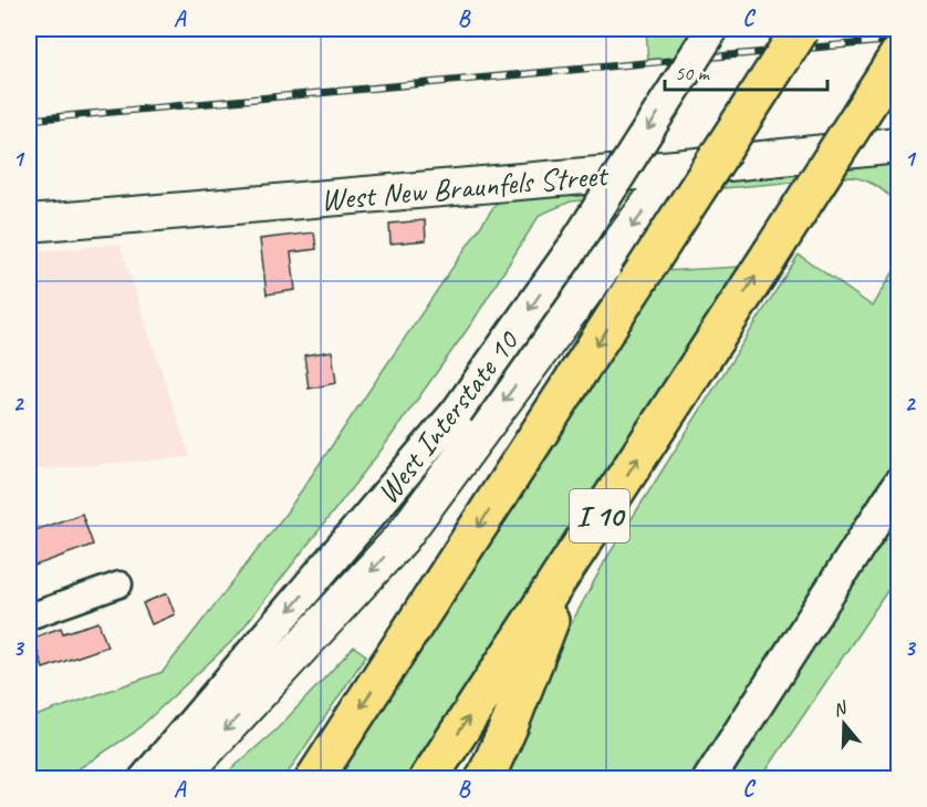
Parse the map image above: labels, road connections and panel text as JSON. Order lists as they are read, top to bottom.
{
  "streets": {
    "highway": ["I 10"],
    "main road": ["West New Braunfels Street"],
    "street": ["West Interstate 10"]
  },
  "one_way": ["West Interstate 10"],
  "scale_bar": "50 m",
  "north": "top",
  "grid": {
    "columns": ["A", "B", "C"],
    "rows": ["1", "2", "3"]
  }
}
